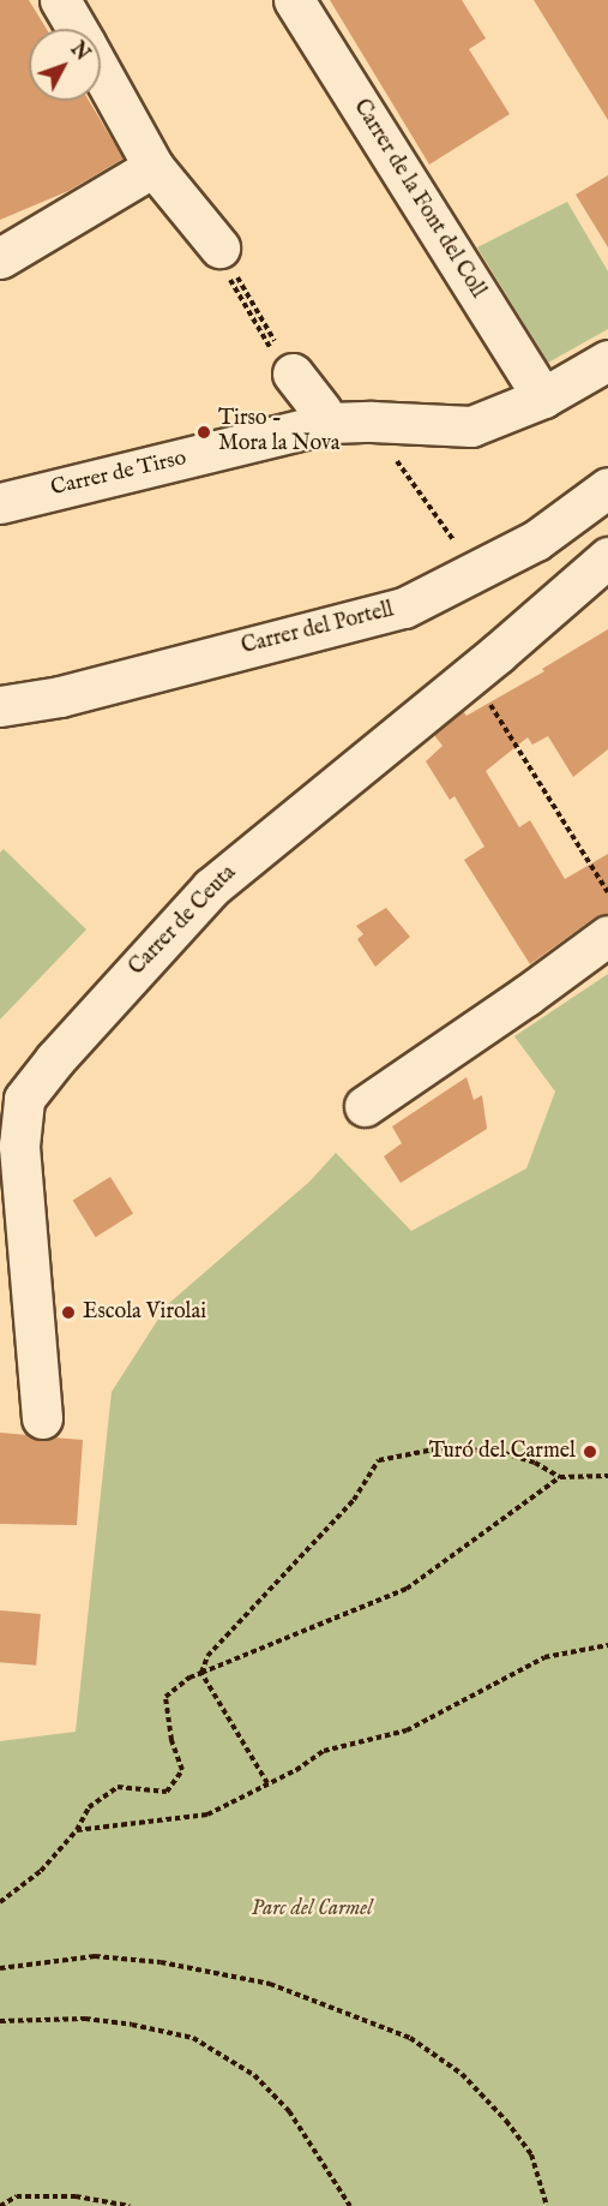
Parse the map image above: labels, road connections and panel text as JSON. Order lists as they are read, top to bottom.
{
  "streets": {
    "street": [
      "Carrer de la Font del Coll",
      "Carrer de Tirso",
      "Carrer del Portell",
      "Carrer de Ceuta"
    ]
  },
  "crossings": [
    ["Carrer de la Font del Coll", "Carrer de Tirso"]
  ],
  "parks": ["Parc del Carmel"],
  "places": ["Tirso - Mora la Nova", "Escola Virolai", "Turó del Carmel"],
  "north": "top right"
}
